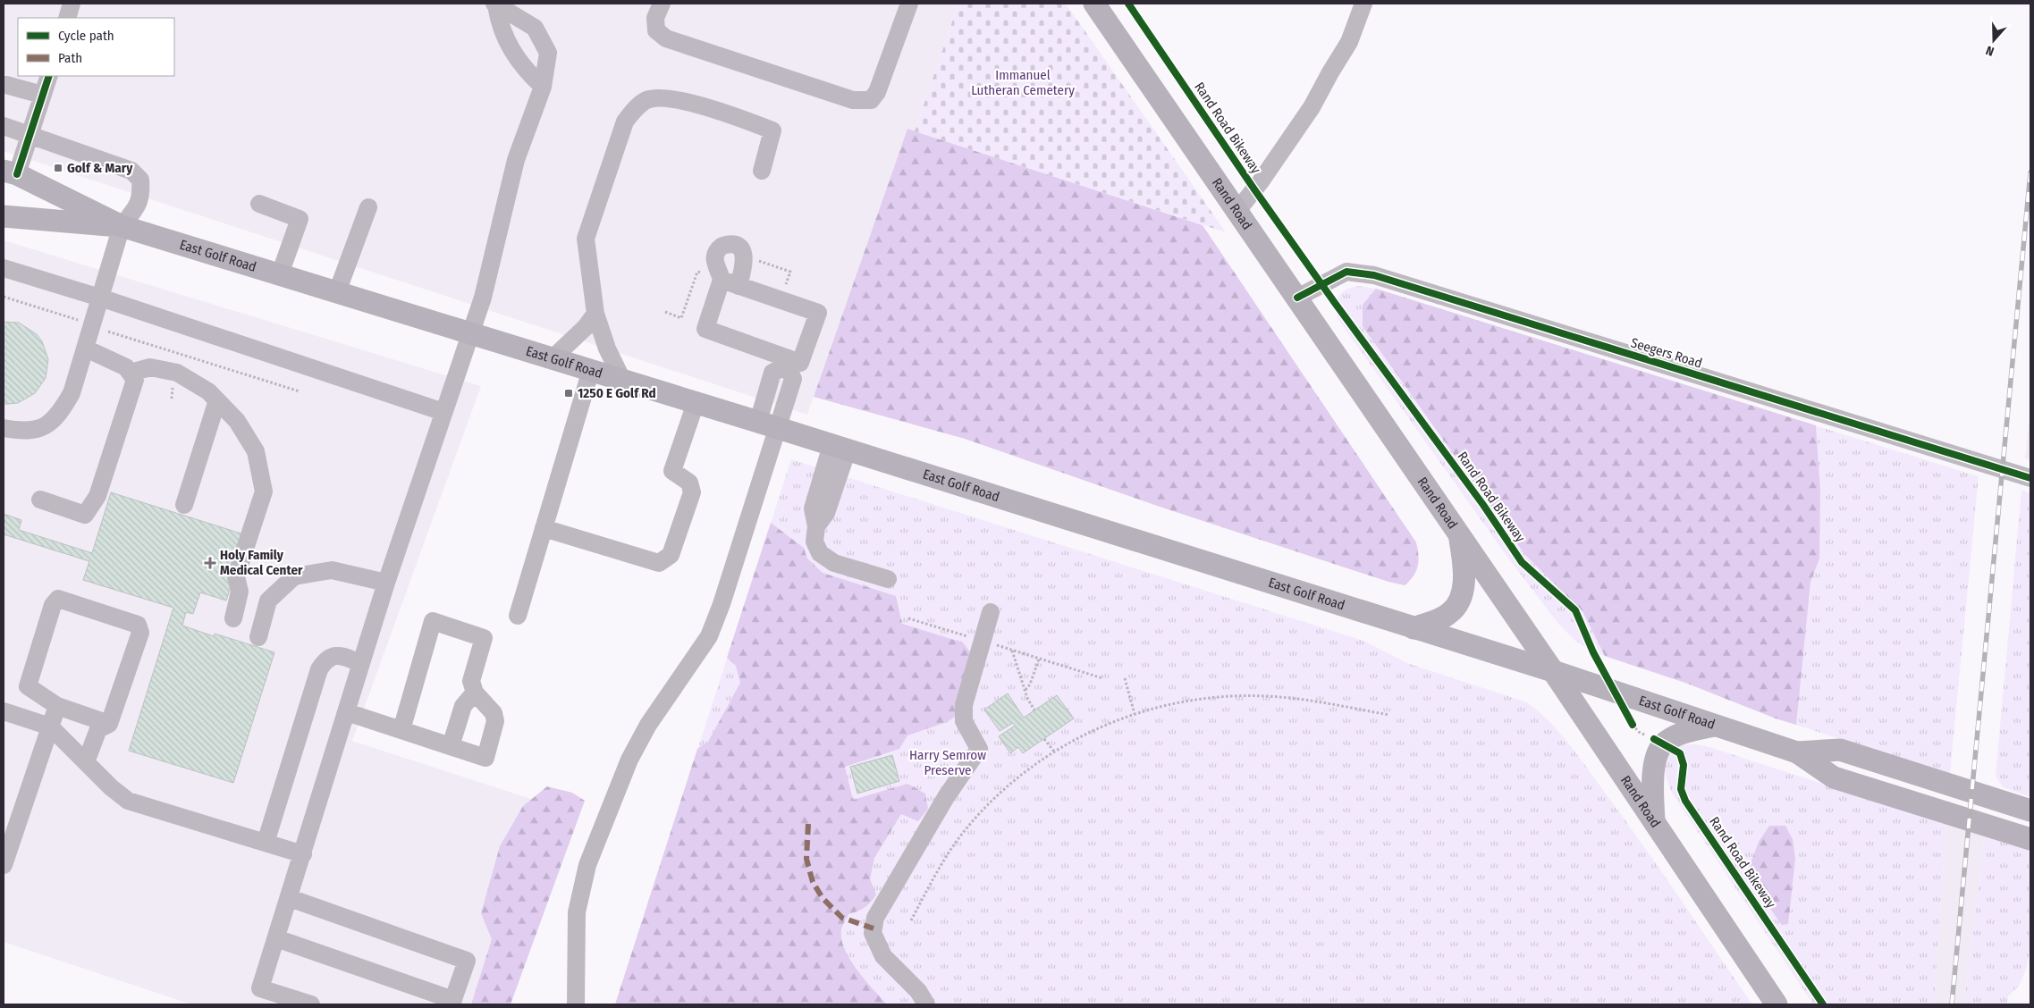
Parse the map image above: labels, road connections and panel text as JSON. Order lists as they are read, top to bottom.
{
  "streets": {
    "main road": ["Rand Road", "East Golf Road"],
    "street": ["Seegers Road"],
    "cycle path": ["Rand Road Bikeway"]
  },
  "crossings": [
    ["Rand Road", "East Golf Road"],
    ["Rand Road", "Seegers Road"]
  ],
  "parks": ["Immanuel Lutheran Cemetery", "Harry Semrow Preserve"],
  "places": {
    "transit": ["Golf & Mary", "1250 E Golf Rd"],
    "health": ["Holy Family Medical Center"]
  },
  "legend": ["Cycle path", "Path"],
  "north": "bottom"
}
